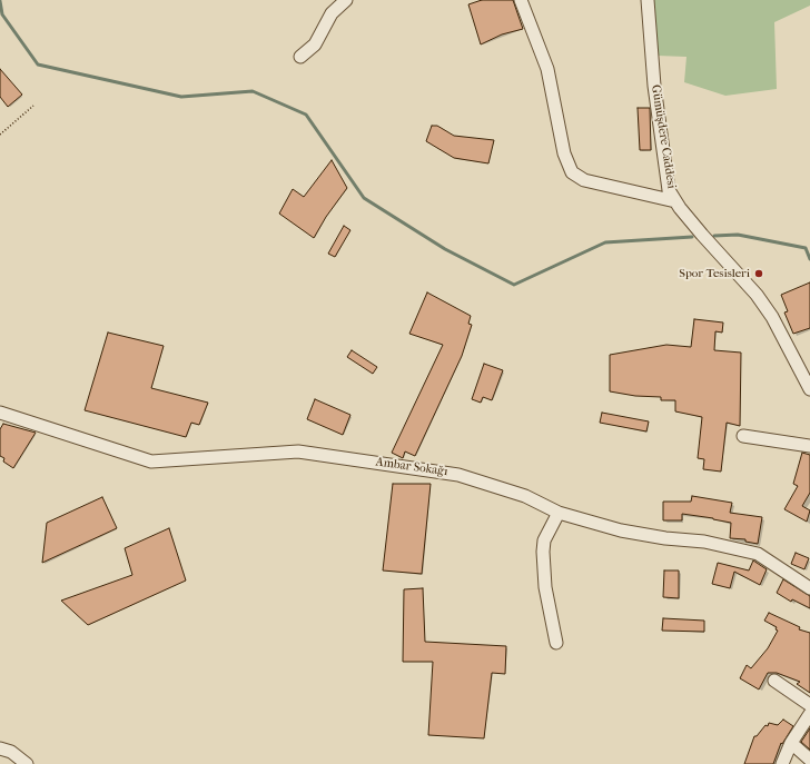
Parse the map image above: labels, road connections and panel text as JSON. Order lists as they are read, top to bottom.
{
  "streets": {
    "street": ["Gümüşdere Caddesi", "Ambar Sokağı"]
  },
  "places": ["Spor Tesisleri"]
}
